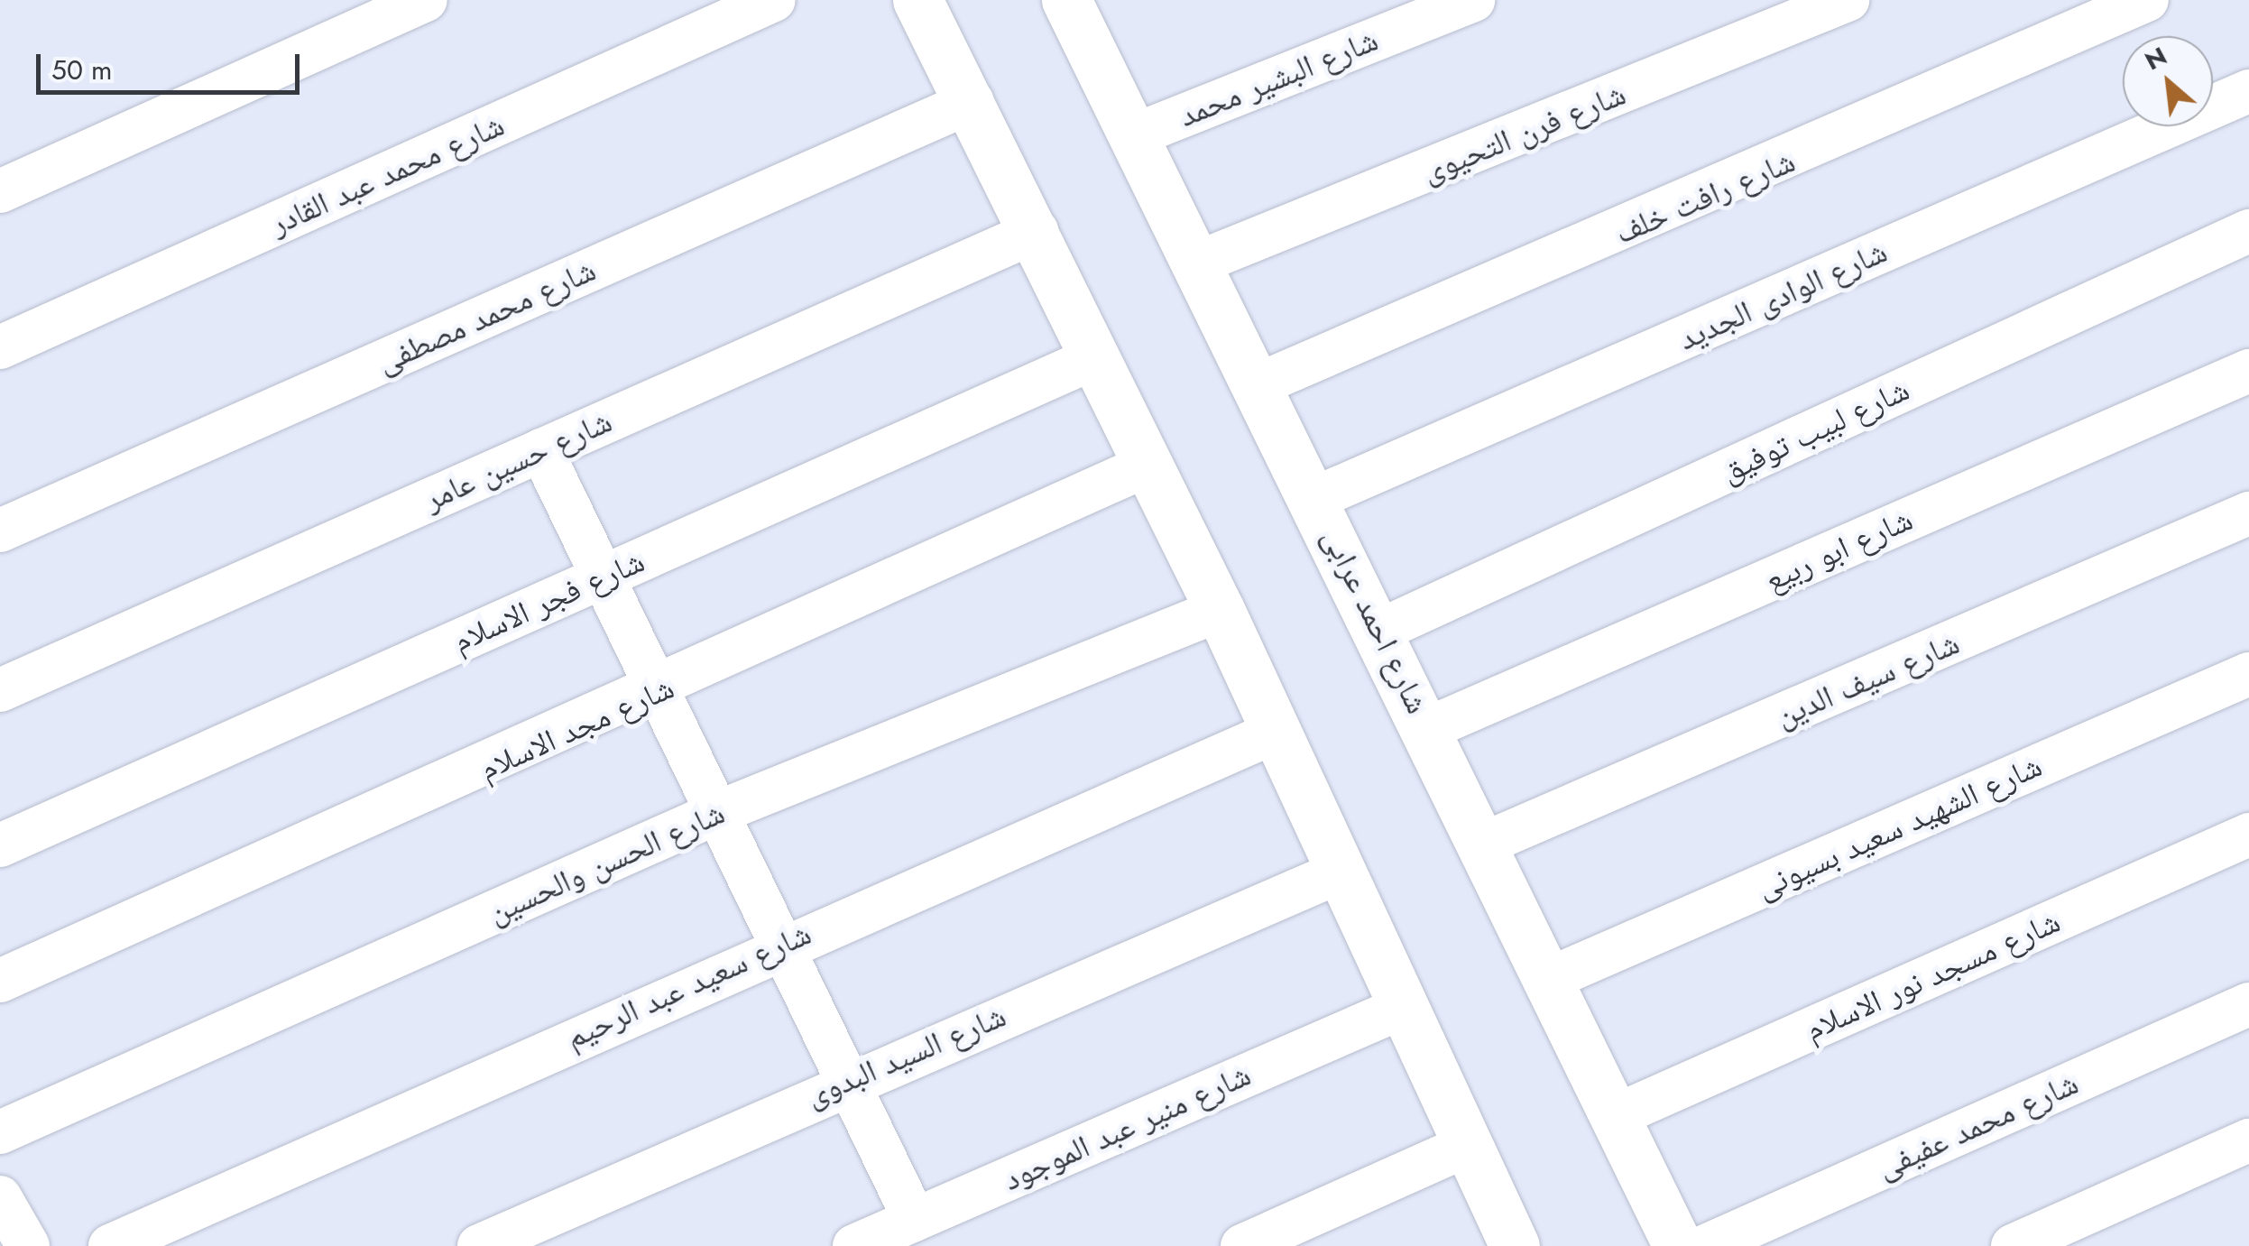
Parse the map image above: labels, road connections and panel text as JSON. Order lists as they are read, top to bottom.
{
  "streets": {
    "street": [
      "شارع البشير محمد",
      "شارع فرن التحيوى",
      "شارع محمد عبد القادر",
      "شارع رافت خلف",
      "شارع الوادى الجديد",
      "شارع محمد مصطفى",
      "شارع لبيب توفيق",
      "شارع حسين عامر",
      "شارع ابو ربيع",
      "شارع فجر الاسلام",
      "شارع احمد عرابى",
      "شارع سيف الدين",
      "شارع مجد الاسلام",
      "شارع الشهيد سعيد بسيونى",
      "شارع الحسن والحسين",
      "شارع مسجد نور الاسلام",
      "شارع سعيد عبد الرحيم",
      "شارع السيد البدوى",
      "شارع محمد عفيفى",
      "شارع منير عبد الموجود"
    ]
  },
  "crossings": [
    ["شارع البشير محمد", "شارع احمد عرابى"],
    ["شارع فرن التحيوى", "شارع احمد عرابى"],
    ["شارع رافت خلف", "شارع احمد عرابى"],
    ["شارع الوادى الجديد", "شارع احمد عرابى"],
    ["شارع لبيب توفيق", "شارع احمد عرابى"],
    ["شارع ابو ربيع", "شارع احمد عرابى"],
    ["شارع احمد عرابى", "شارع سيف الدين"],
    ["شارع احمد عرابى", "شارع الشهيد سعيد بسيونى"],
    ["شارع احمد عرابى", "شارع مسجد نور الاسلام"]
  ],
  "scale_bar": "50 m",
  "north": "top left"
}
